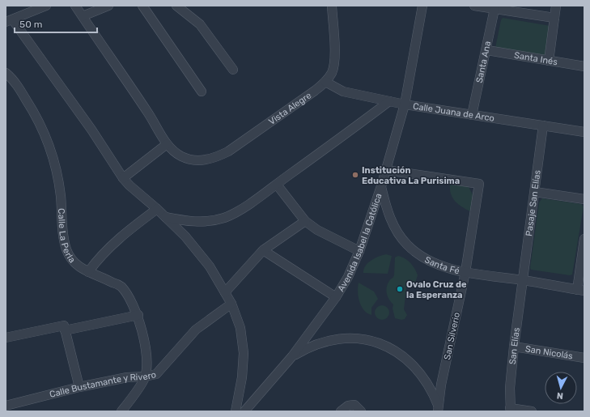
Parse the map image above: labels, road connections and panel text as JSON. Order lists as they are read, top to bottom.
{
  "streets": {
    "street": [
      "Santa Inés",
      "Santa Ana",
      "Vista Alegre",
      "Calle Juana de Arco",
      "Pasaje San Elías",
      "Calle La Perla",
      "Avenida Isabel la Católica",
      "Santa Fé",
      "San Silverio",
      "San Elías",
      "San Nicolás",
      "Calle Bustamante y Rivero"
    ]
  },
  "crossings": [
    ["Santa Inés", "Santa Ana"],
    ["Santa Ana", "Calle Juana de Arco"],
    ["Vista Alegre", "Calle Juana de Arco"],
    ["Calle Juana de Arco", "Pasaje San Elías"],
    ["Calle Juana de Arco", "Avenida Isabel la Católica"],
    ["Pasaje San Elías", "Santa Fé"],
    ["Pasaje San Elías", "San Elías"],
    ["Calle La Perla", "Calle Bustamante y Rivero"],
    ["Avenida Isabel la Católica", "Santa Fé"],
    ["Avenida Isabel la Católica", "San Silverio"],
    ["Santa Fé", "San Silverio"],
    ["Santa Fé", "San Elías"],
    ["San Elías", "San Nicolás"]
  ],
  "places": ["Institución Educativa La Purisima", "Ovalo Cruz de la Esperanza"],
  "scale_bar": "50 m",
  "north": "bottom"
}
